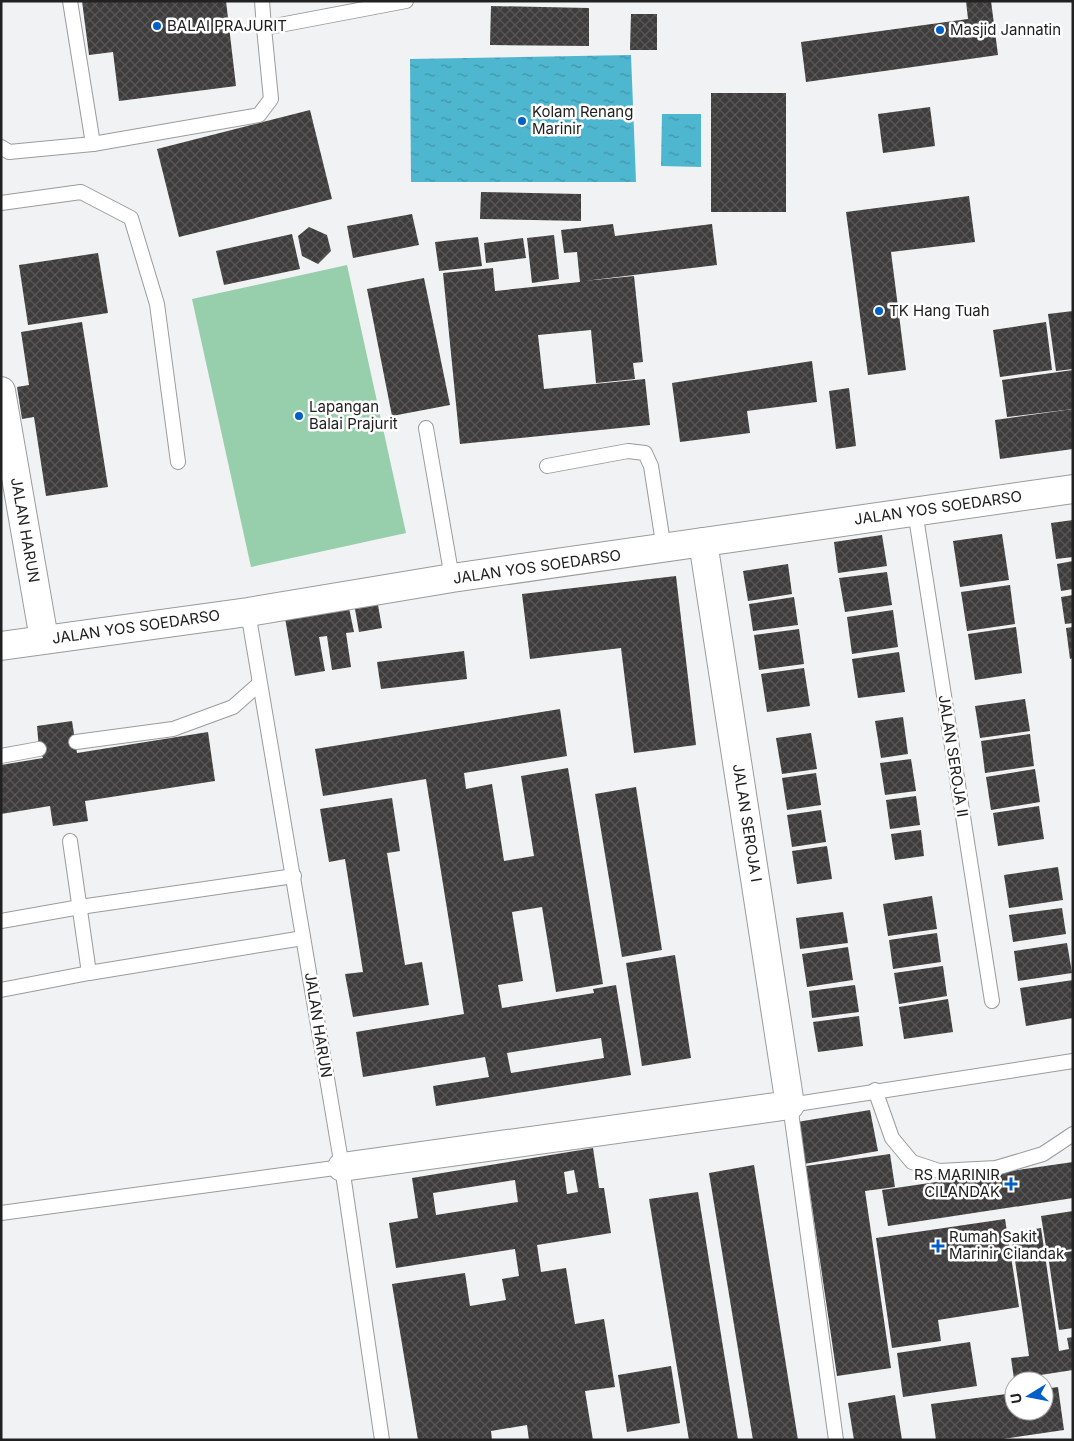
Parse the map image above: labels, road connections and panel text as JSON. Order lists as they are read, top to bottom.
{
  "streets": {
    "street": ["JALAN YOS SOEDARSO", "JALAN HARUN", "JALAN SEROJA I"],
    "lane": ["JALAN SEROJA II"]
  },
  "crossings": [
    ["JALAN YOS SOEDARSO", "JALAN HARUN"],
    ["JALAN YOS SOEDARSO", "JALAN SEROJA II"],
    ["JALAN YOS SOEDARSO", "JALAN SEROJA I"]
  ],
  "places": {
    "other": [
      "BALAI PRAJURIT",
      "Masjid Jannatin",
      "Kolam Renang Marinir",
      "TK Hang Tuah",
      "Lapangan Balai Prajurit"
    ],
    "health": ["RS MARINIR CILANDAK", "Rumah Sakit Marinir Cilandak"]
  },
  "north": "left"
}
